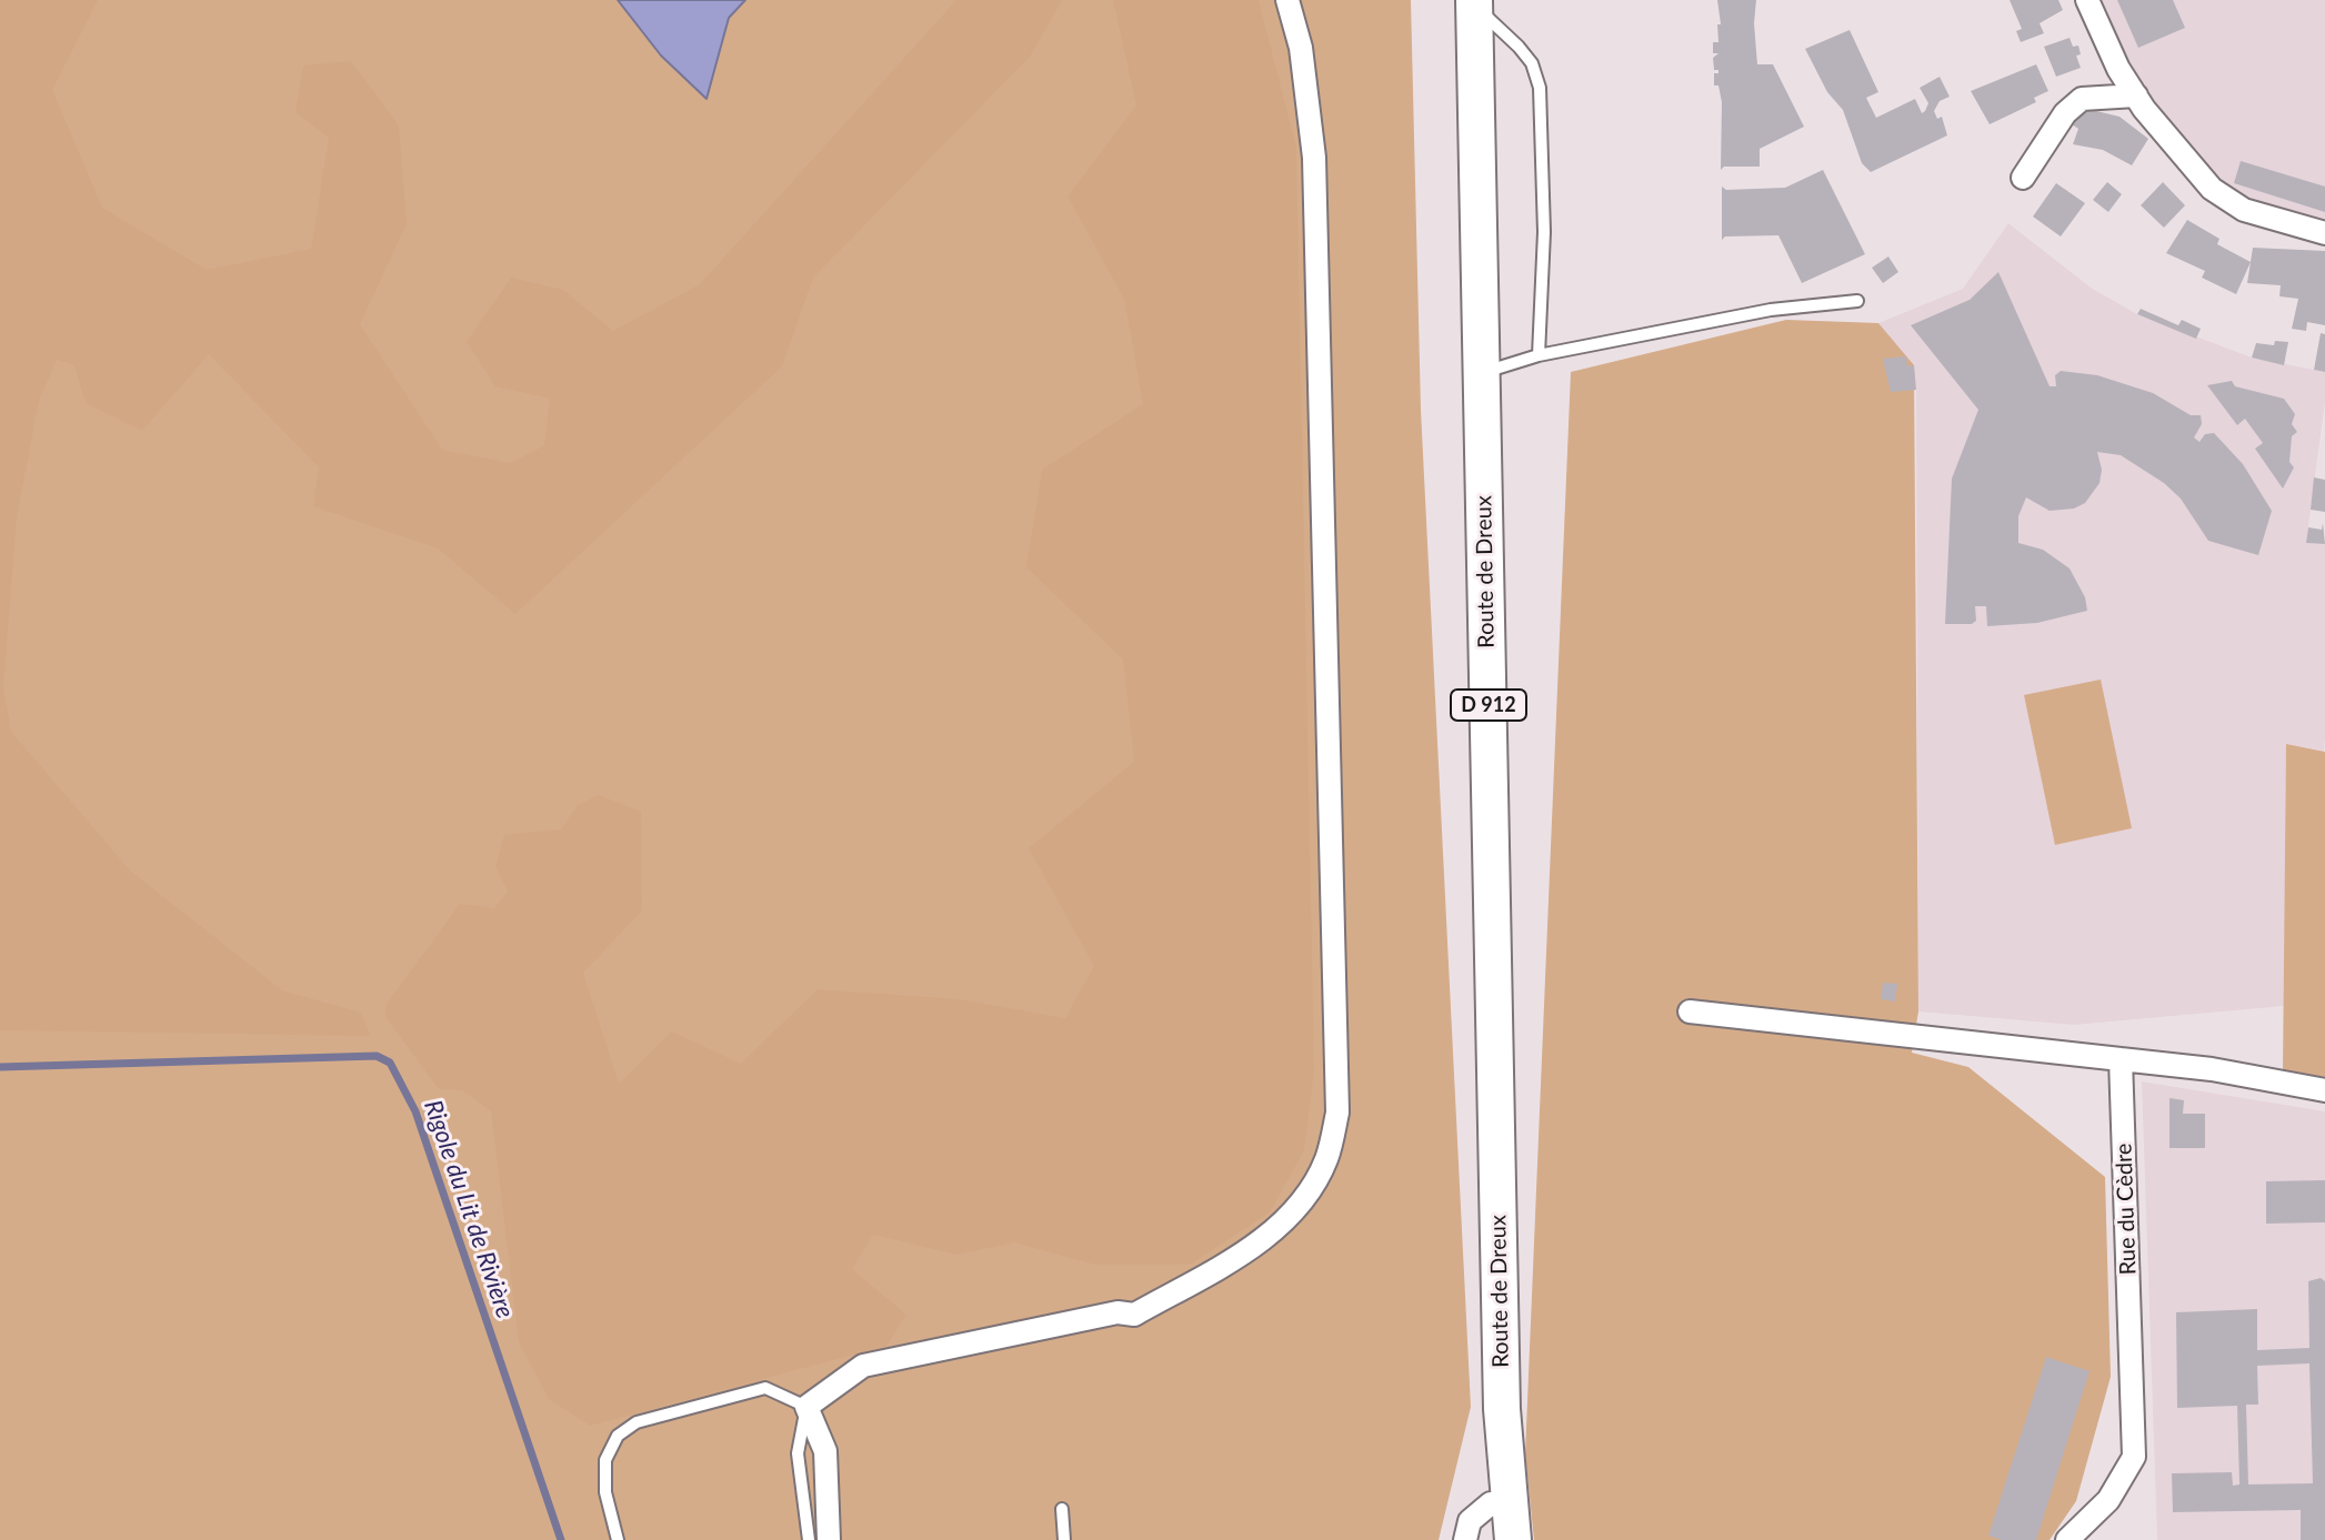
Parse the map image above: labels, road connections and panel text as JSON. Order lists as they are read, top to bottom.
{
  "streets": {
    "main road": ["Route de Dreux", "D 912"],
    "street": ["Rue du Cèdre"]
  },
  "water": ["Rigole du Lit de Rivière"]
}
